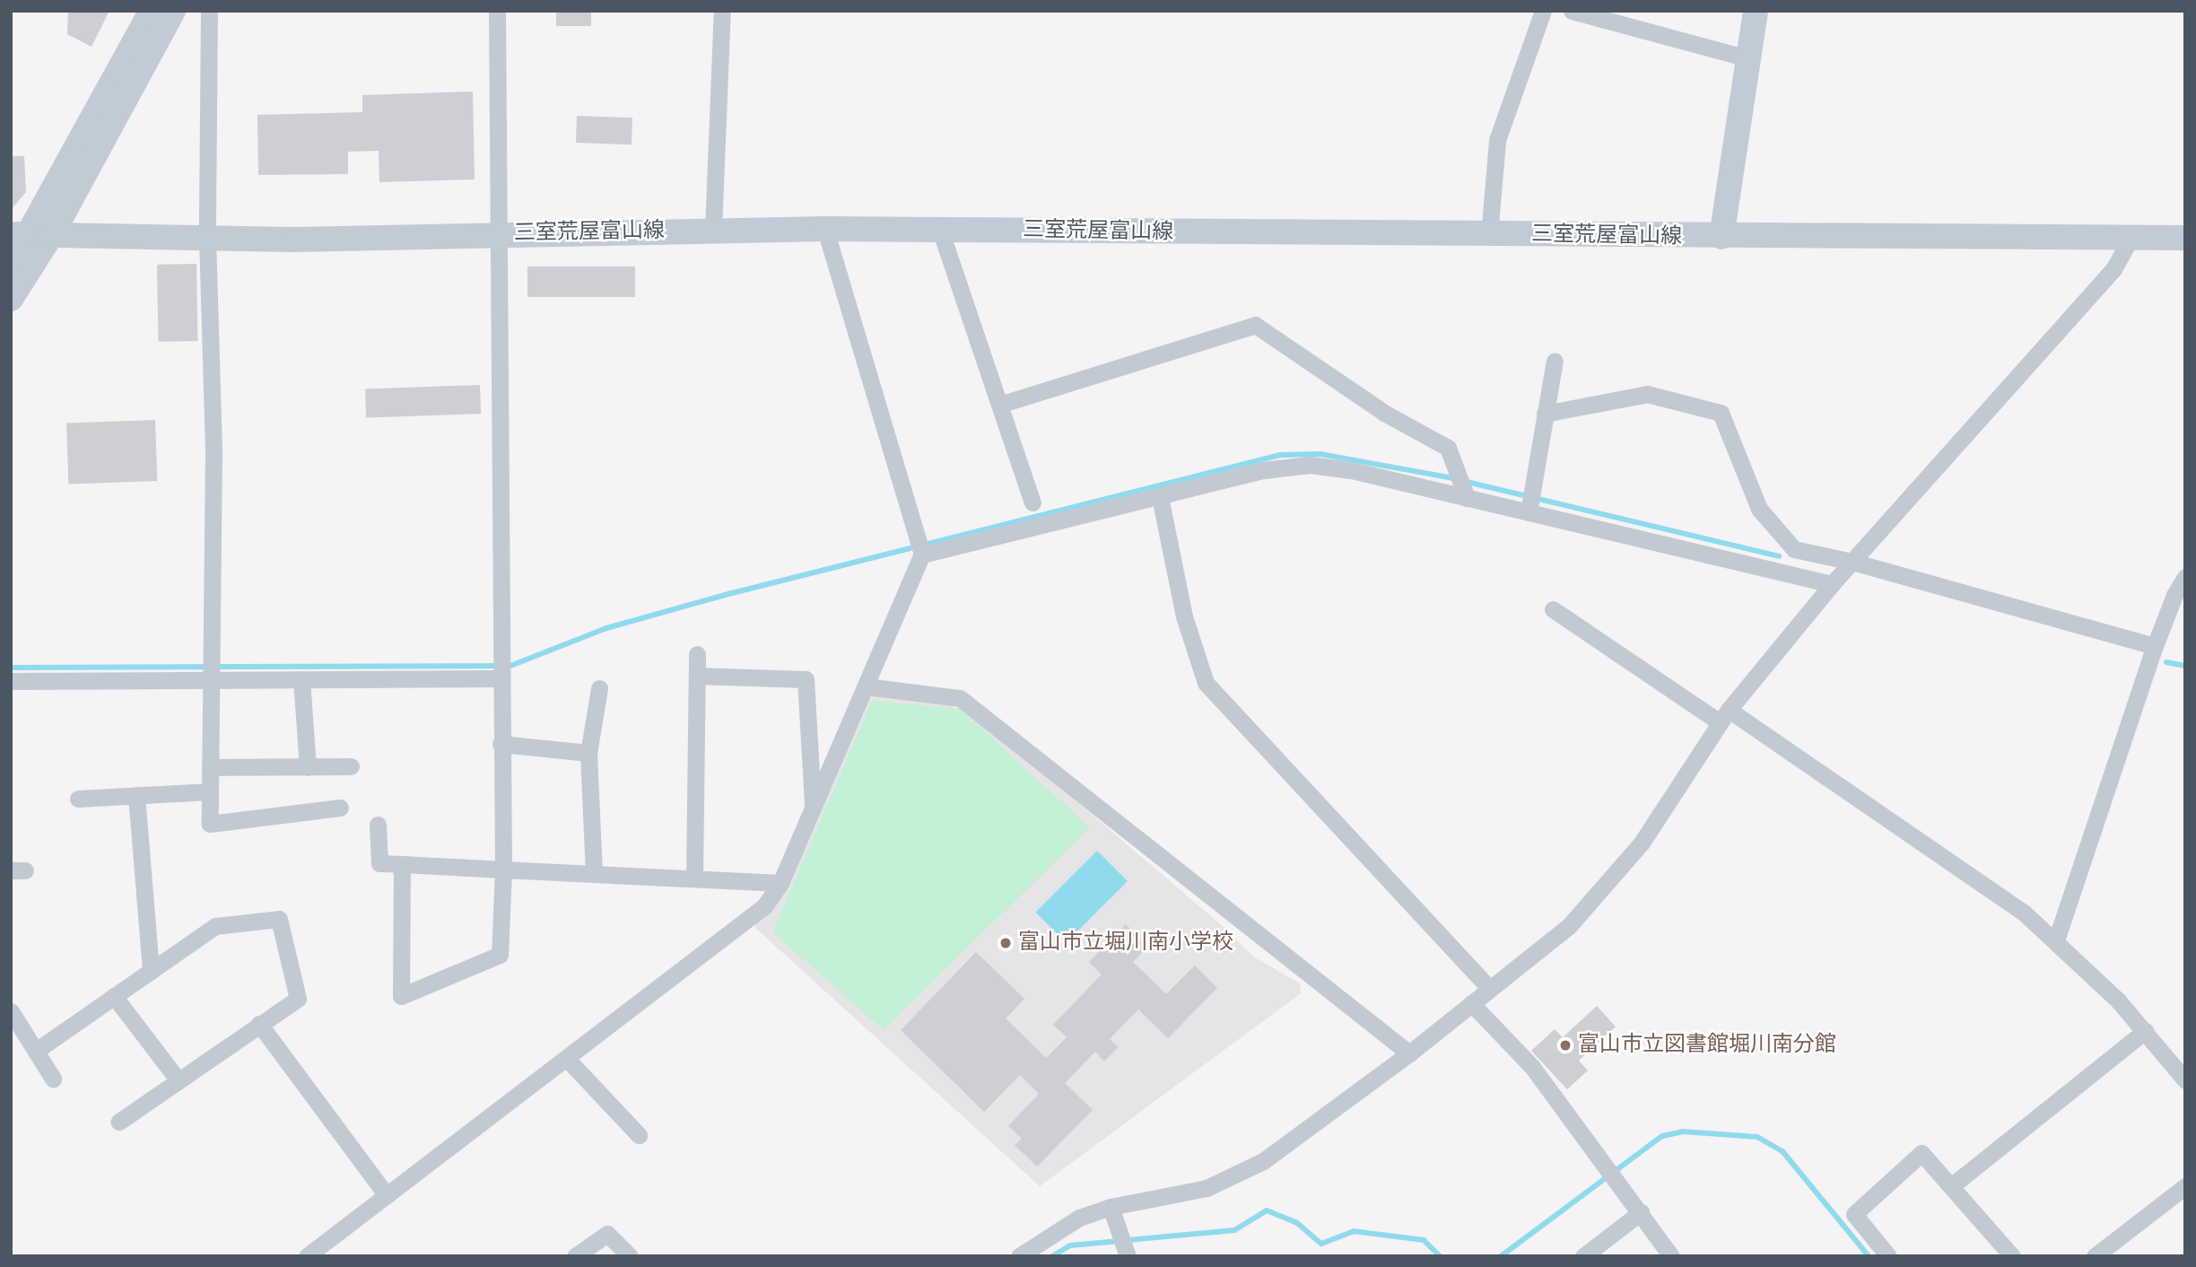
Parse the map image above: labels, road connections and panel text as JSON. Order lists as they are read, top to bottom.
{
  "streets": {
    "main road": ["三室荒屋富山線"]
  },
  "places": ["富山市立堀川南小学校", "富山市立図書館堀川南分館"]
}
